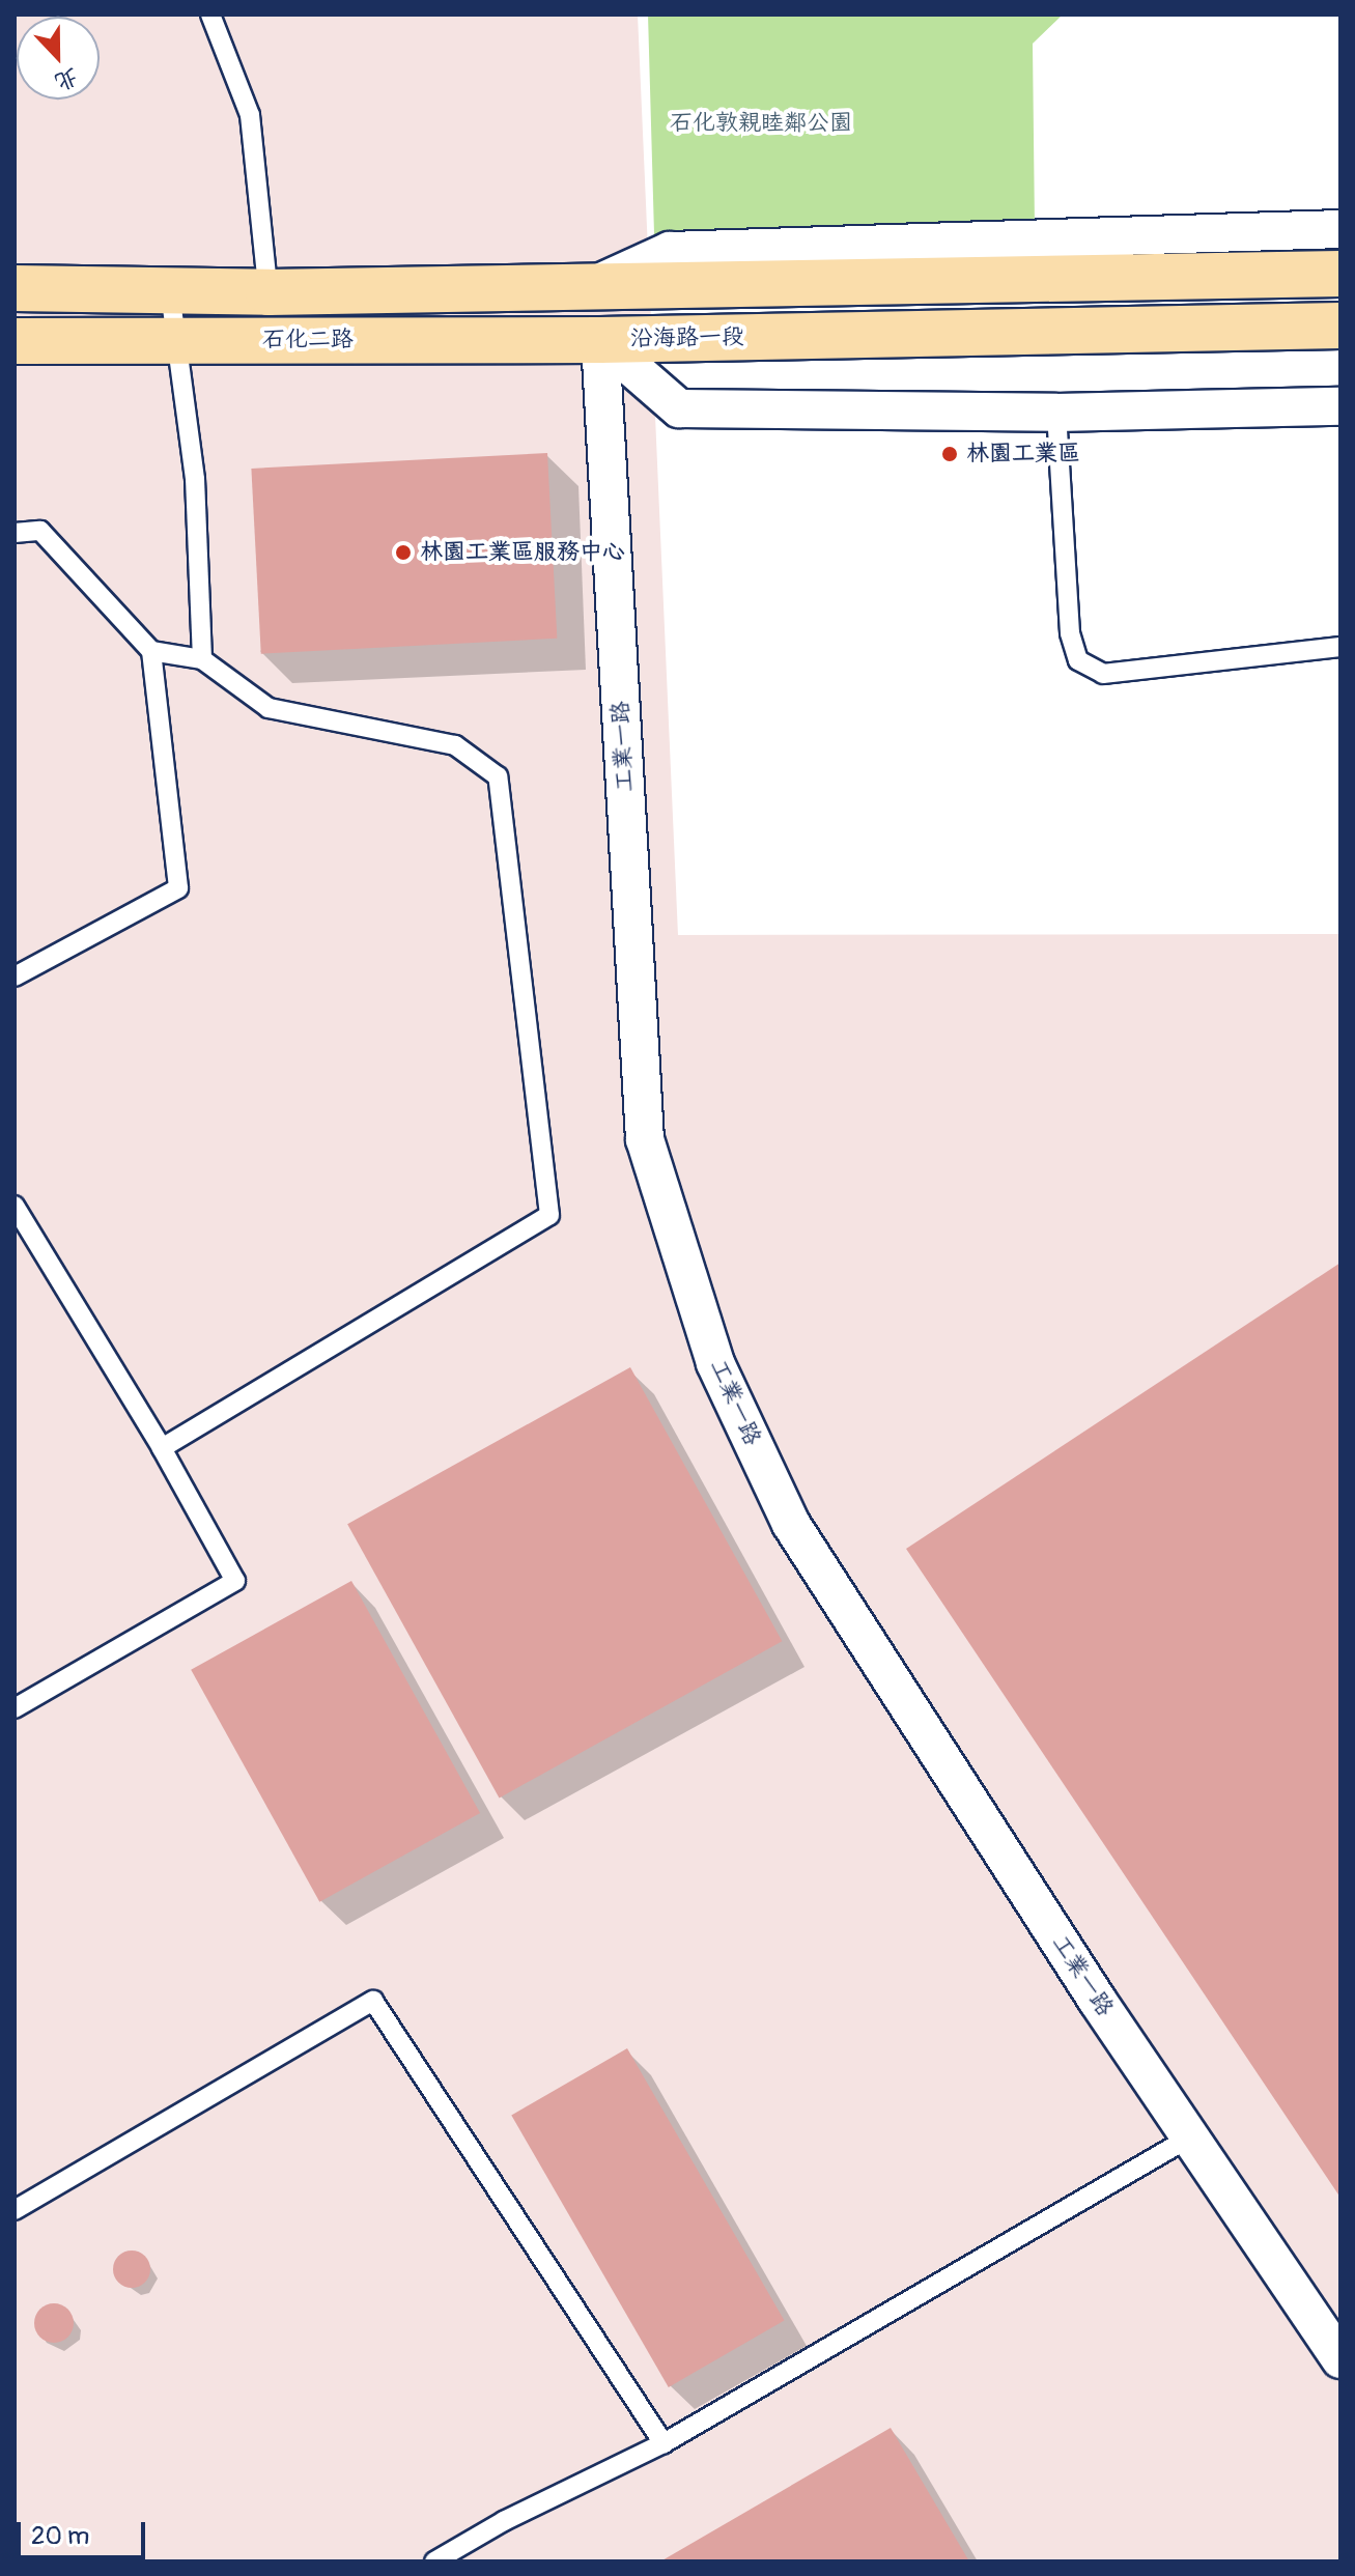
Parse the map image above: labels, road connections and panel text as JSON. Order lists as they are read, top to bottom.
{
  "streets": {
    "main road": ["沿海路一段", "石化二路"],
    "street": ["工業一路"]
  },
  "crossings": [
    ["沿海路一段", "石化二路"],
    ["沿海路一段", "工業一路"],
    ["石化二路", "工業一路"]
  ],
  "parks": ["石化敦親睦鄰公園"],
  "places": ["林園工業區", "林園工業區服務中心"],
  "scale_bar": "20 m",
  "north": "bottom"
}
